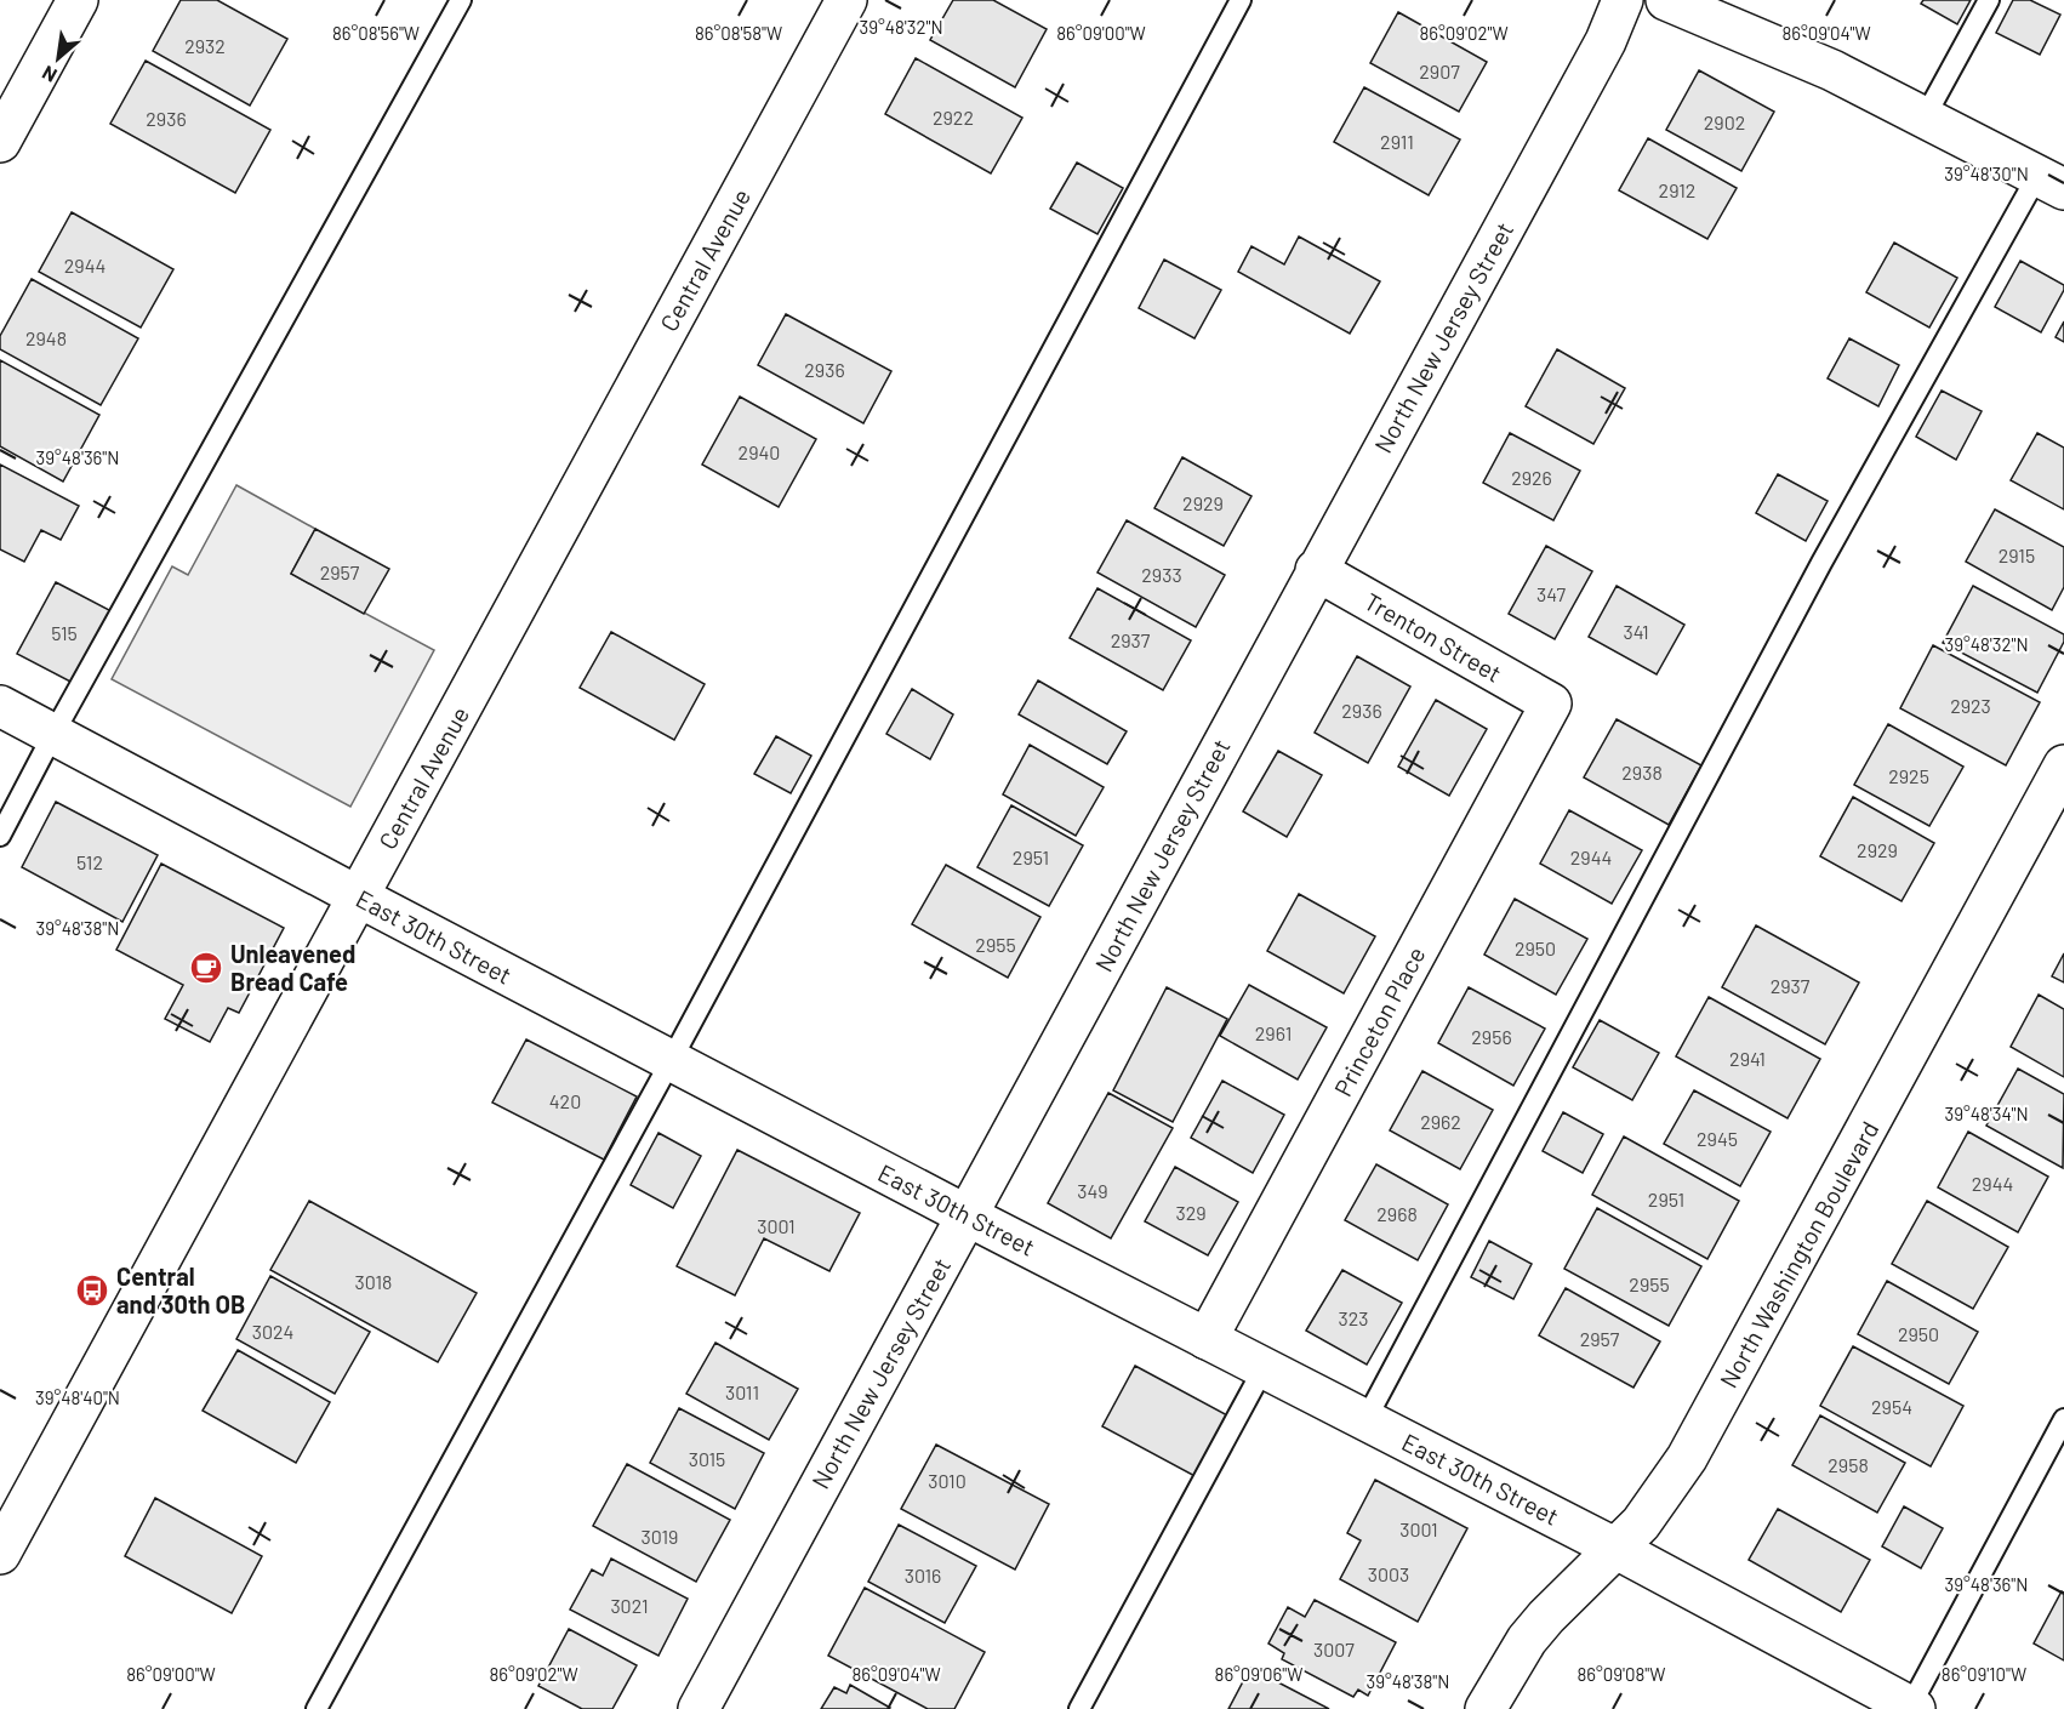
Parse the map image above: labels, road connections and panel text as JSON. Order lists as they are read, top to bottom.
{
  "streets": {
    "main road": [
      "Central Avenue",
      "North New Jersey Street",
      "Trenton Street",
      "East 30th Street",
      "Princeton Place",
      "North Washington Boulevard"
    ]
  },
  "crossings": [
    ["Central Avenue", "East 30th Street"],
    ["North New Jersey Street", "Trenton Street"],
    ["North New Jersey Street", "East 30th Street"],
    ["Trenton Street", "Princeton Place"],
    ["East 30th Street", "Princeton Place"],
    ["East 30th Street", "North Washington Boulevard"]
  ],
  "places": {
    "cafe": ["Unleavened Bread Cafe"],
    "bus stop": ["Central and 30th OB"]
  },
  "house_numbers": [
    "2932",
    "2907",
    "2922",
    "2936",
    "2902",
    "2911",
    "2912",
    "2944",
    "2948",
    "2936",
    "2940",
    "2926",
    "2929",
    "2915",
    "2957",
    "2933",
    "347",
    "341",
    "515",
    "2937",
    "2923",
    "2936",
    "2938",
    "2925",
    "2929",
    "2951",
    "2944",
    "512",
    "2955",
    "2950",
    "2937",
    "2961",
    "2956",
    "2941",
    "420",
    "2962",
    "2945",
    "2944",
    "349",
    "2951",
    "329",
    "2968",
    "3001",
    "3018",
    "2955",
    "323",
    "3024",
    "2950",
    "2957",
    "3011",
    "2954",
    "3015",
    "2958",
    "3010",
    "3001",
    "3019",
    "3003",
    "3016",
    "3021",
    "3007"
  ],
  "north": "bottom left",
  "coordinates": [
    "39°48'32\"N",
    "86°08'56\"W",
    "86°08'58\"W",
    "86°09'00\"W",
    "86°09'02\"W",
    "86°09'04\"W",
    "39°48'30\"N",
    "39°48'36\"N",
    "39°48'38\"N",
    "39°48'34\"N",
    "39°48'40\"N",
    "86°09'06\"W",
    "86°09'08\"W",
    "86°09'10\"W"
  ]
}
